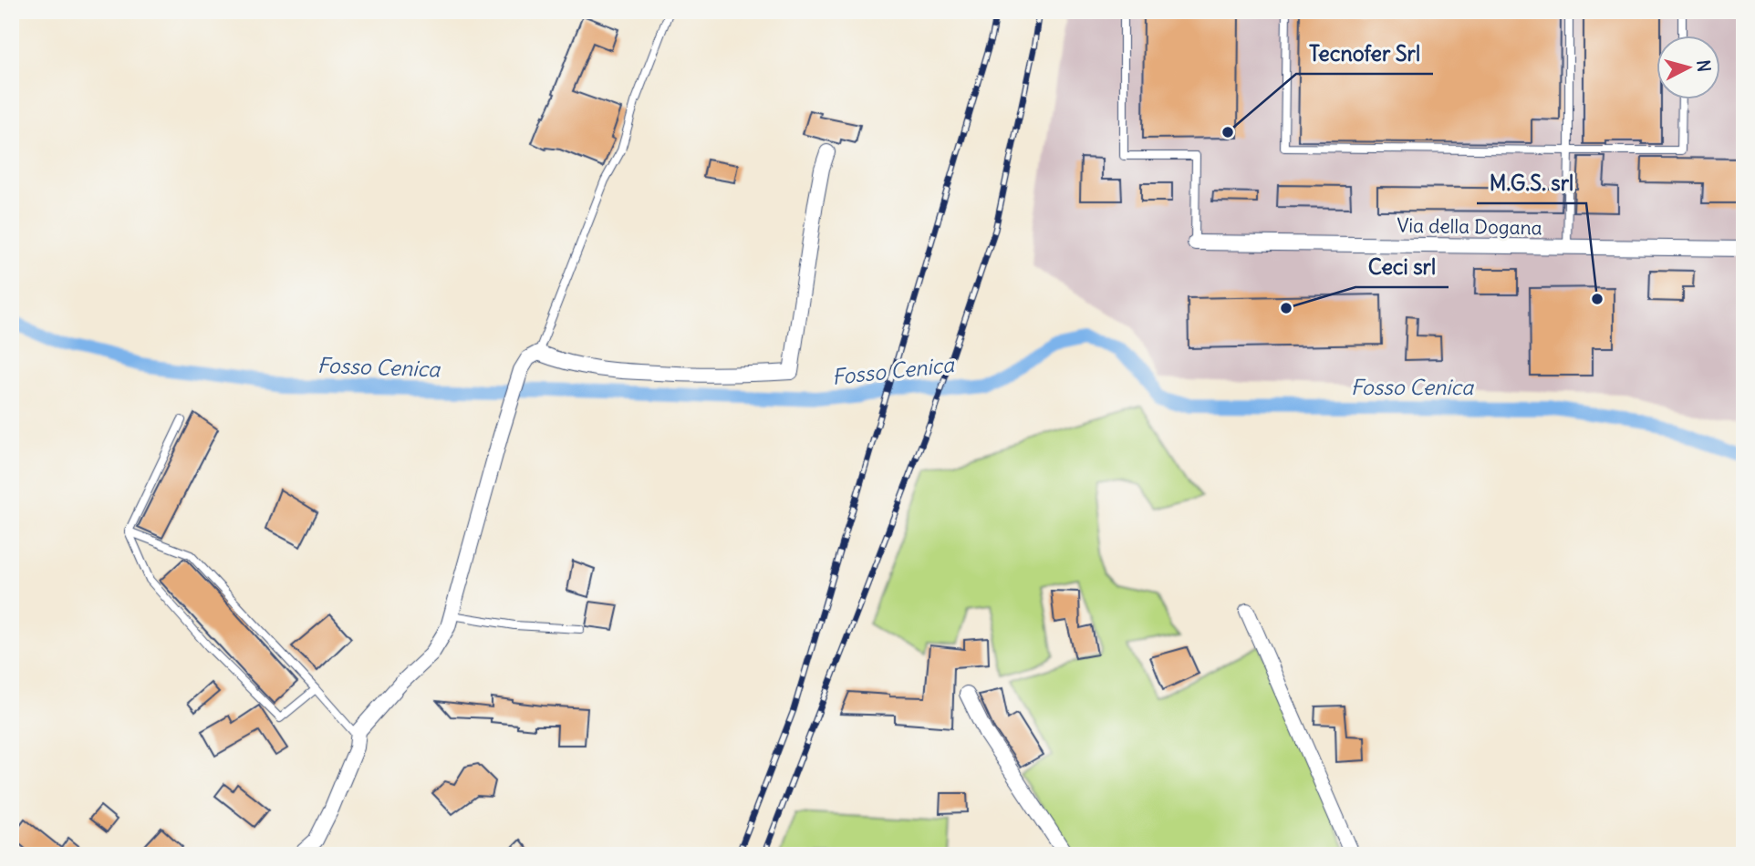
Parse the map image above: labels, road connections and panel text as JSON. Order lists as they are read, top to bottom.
{
  "streets": {
    "street": ["Via della Dogana"]
  },
  "water": ["Fosso Cenica"],
  "places": ["Tecnofer Srl", "M.G.S. srl", "Ceci srl"],
  "north": "right"
}
